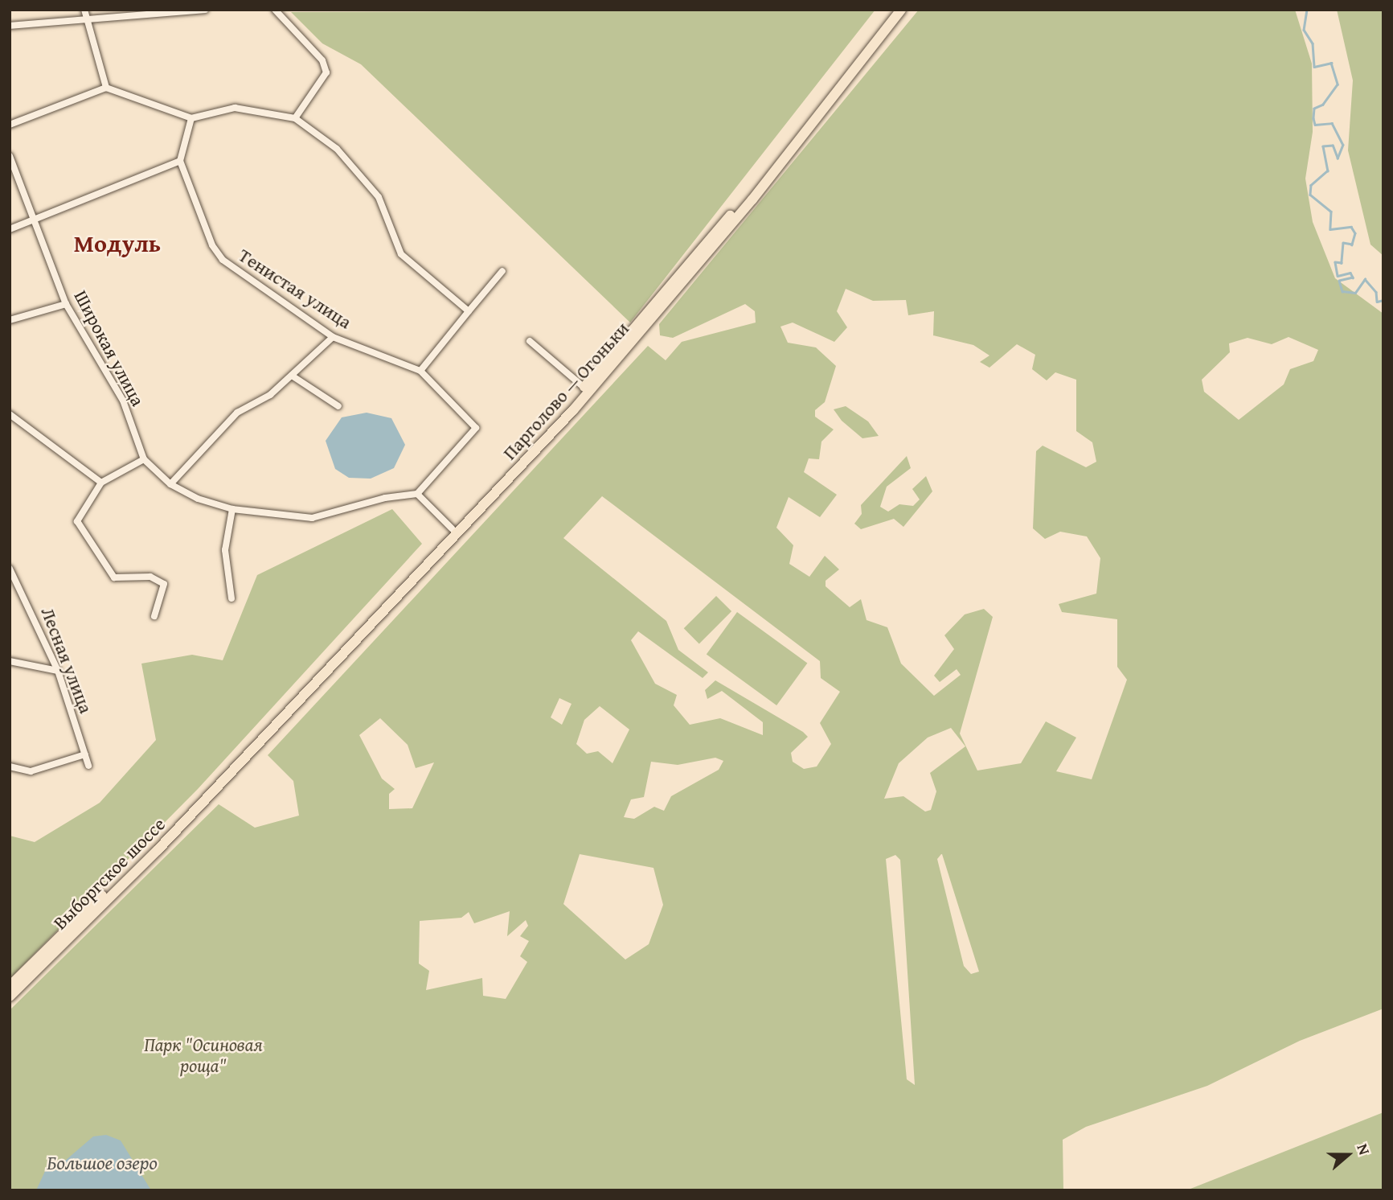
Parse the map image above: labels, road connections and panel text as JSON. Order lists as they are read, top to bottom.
{
  "streets": {
    "main road": ["Парголово — Огоньки", "Выборгское шоссе"],
    "street": ["Тенистая улица", "Широкая улица", "Лесная улица"]
  },
  "crossings": [
    ["Парголово — Огоньки", "Выборгское шоссе"]
  ],
  "districts": ["Модуль"],
  "water": ["Большое озеро"],
  "parks": ["Парк \"Осиновая роща\""],
  "north": "right"
}
